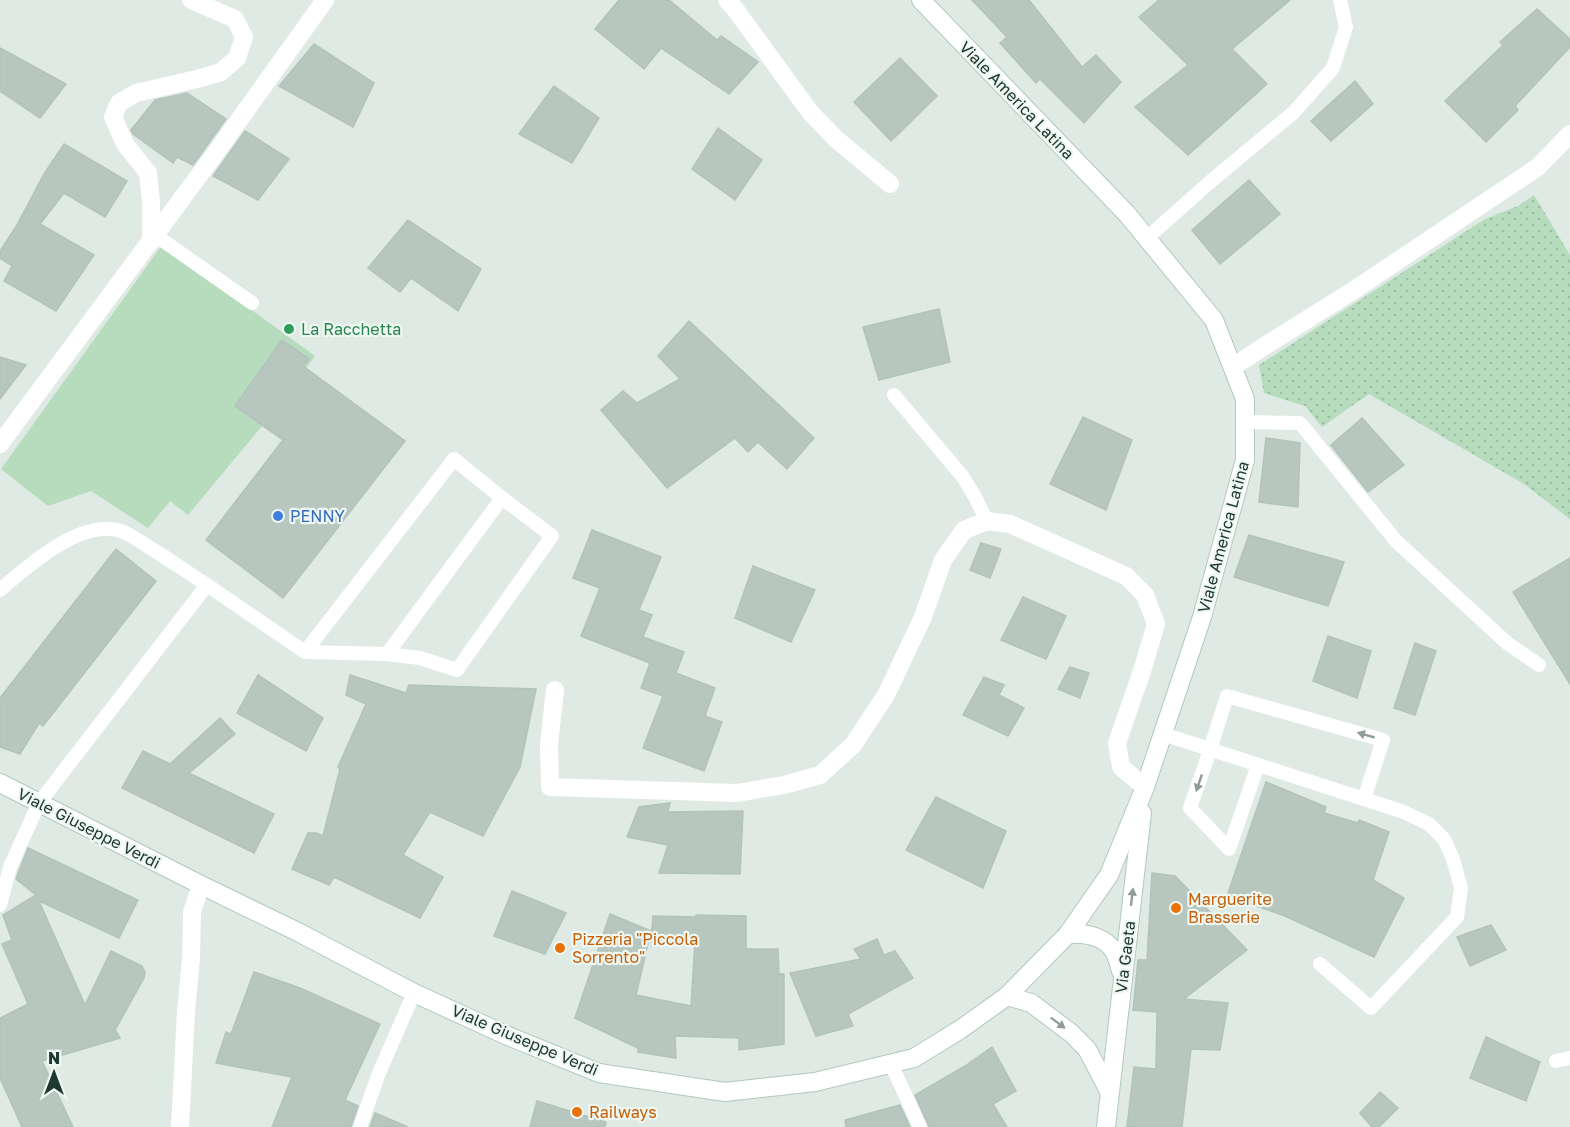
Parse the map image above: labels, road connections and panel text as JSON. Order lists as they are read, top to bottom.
{
  "streets": {
    "street": ["Viale America Latina", "Viale Giuseppe Verdi", "Via Gaeta"]
  },
  "crossings": [
    ["Viale America Latina", "Viale Giuseppe Verdi"],
    ["Viale America Latina", "Via Gaeta"]
  ],
  "one_way": ["Via Gaeta"],
  "places": [
    "La Racchetta",
    "PENNY",
    "Marguerite Brasserie",
    "Pizzeria \"Piccola Sorrento\"",
    "Railways"
  ],
  "north": "top"
}
